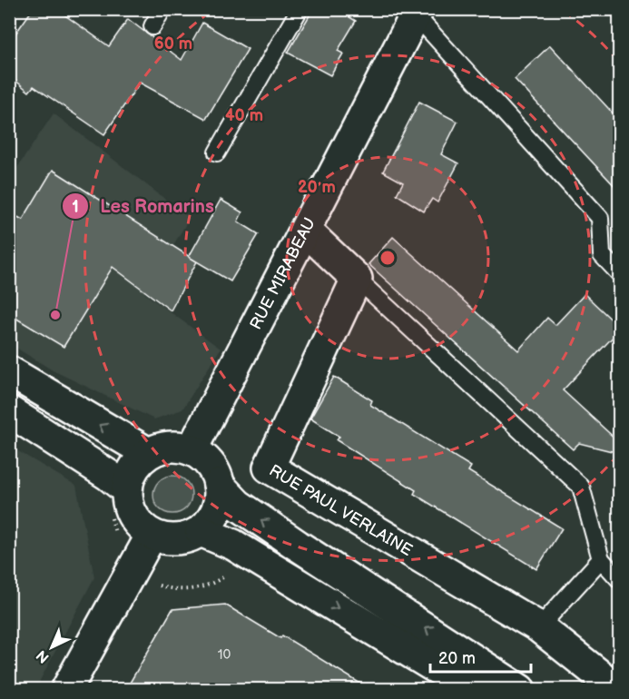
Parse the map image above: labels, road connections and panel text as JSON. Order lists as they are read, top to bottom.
{
  "streets": {
    "street": ["RUE MIRABEAU", "RUE PAUL VERLAINE"]
  },
  "places": ["Les Romarins"],
  "house_numbers": ["10"],
  "scale_bar": "20 m",
  "north": "bottom left",
  "rings": ["60 m", "40 m", "20 m"]
}
